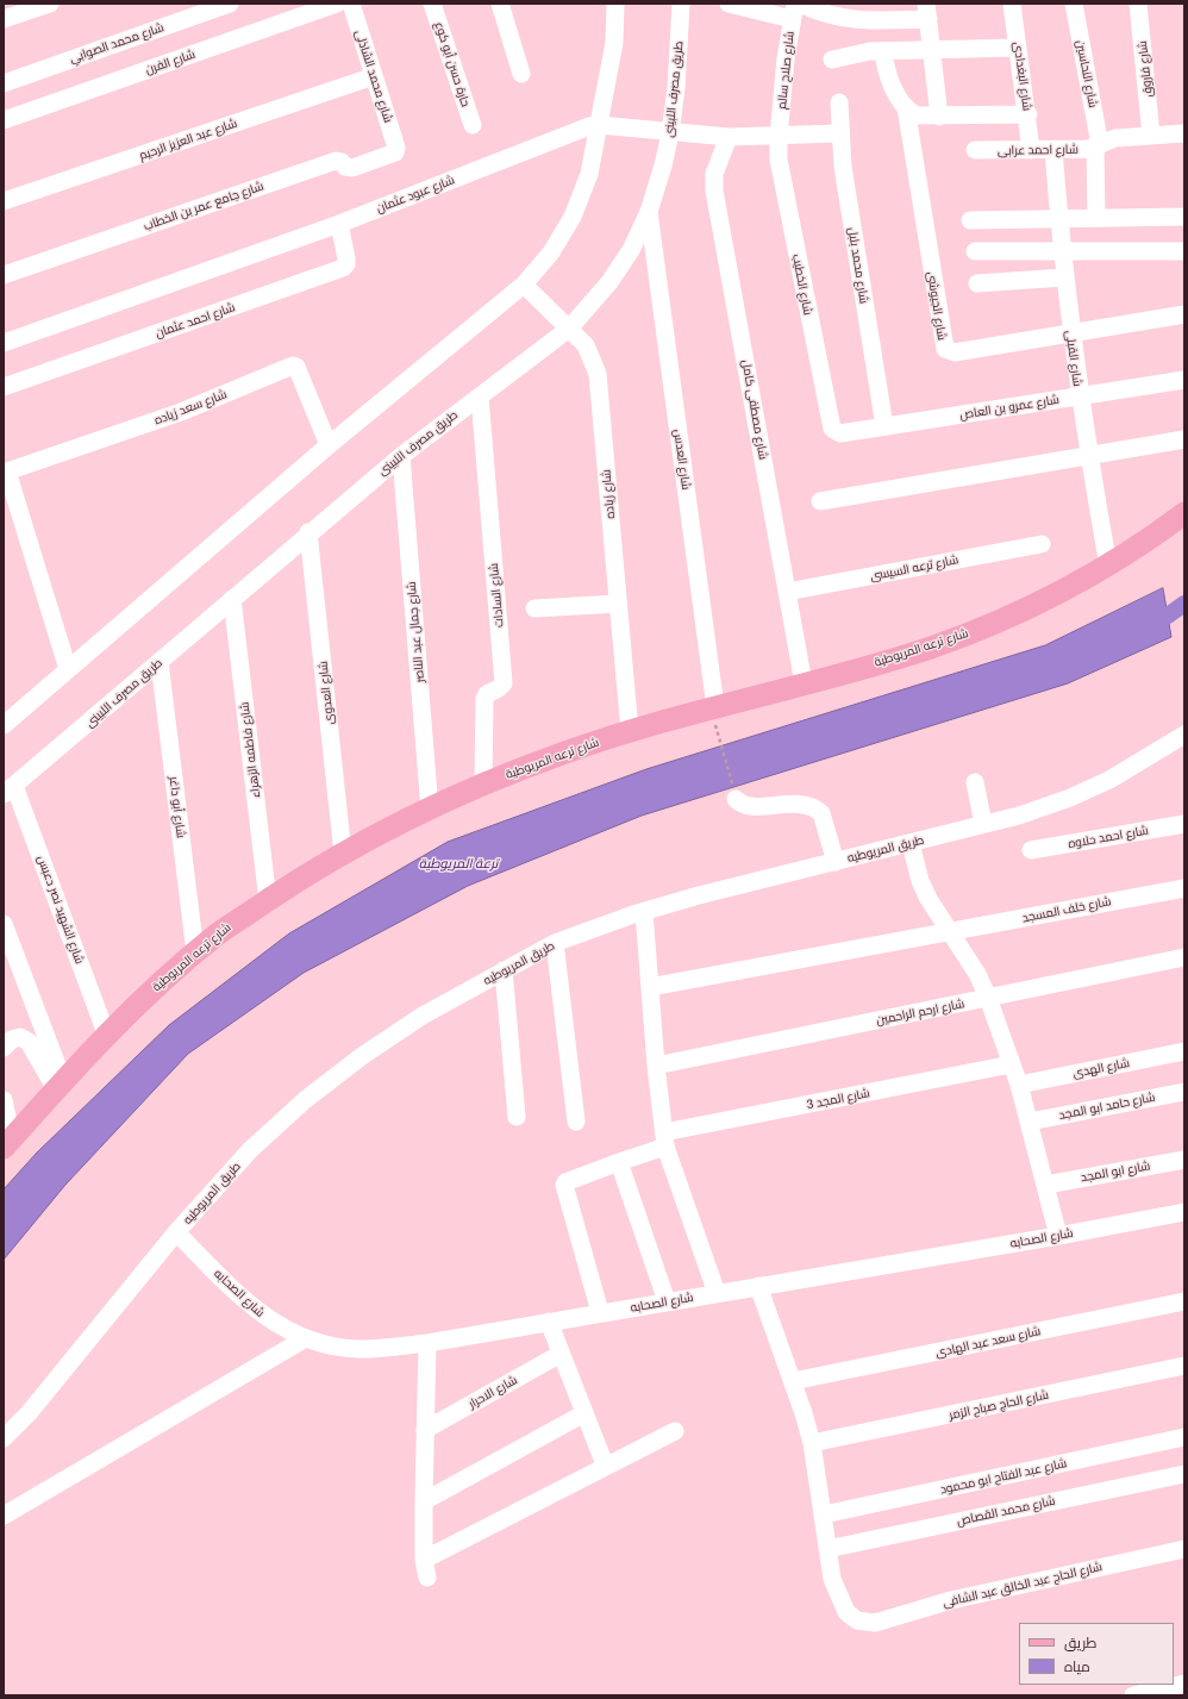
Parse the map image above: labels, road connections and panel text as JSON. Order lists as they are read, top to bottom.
{
  "streets": {
    "main road": ["شارع ترعه المريوطية"],
    "street": [
      "شارع محمد الصوابي",
      "شارع الفرن",
      "حارة حسن أبو كوع",
      "شارع فاروق",
      "شارع صلاح سالم",
      "شارع النحاسين",
      "شارع محمد الشاذلى",
      "شارع البغدادى",
      "طريق مصرف اللبينى",
      "شارع عبد العزيز الرحيم",
      "شارع احمد عرابى",
      "شارع عبود عثمان",
      "شارع جامع عمر بن الخطاب",
      "شارع محمد بلبل",
      "شارع الخطيب",
      "شارع الجيوشى",
      "شارع احمد عثمان",
      "شارع القبلى",
      "شارع سعد زياده",
      "شارع عمرو بن العاص",
      "شارع مصطفى كامل",
      "شارع العدس",
      "شارع زياده",
      "شارع ترعه السيسى",
      "شارع السادات",
      "شارع جمال عبد الناصر",
      "شارع العدوى",
      "شارع فاطمه الزهراء",
      "شارع أبو داغر",
      "شارع احمد حلاوه",
      "طريق المريوطيه",
      "شارع الشهيد نصر دعبس",
      "شارع خلف المسجد",
      "شارع ارحم الراحمين",
      "شارع الهدى",
      "شارع المجد 3",
      "شارع حامد ابو المجد",
      "شارع ابو المجد",
      "شارع الصحابه",
      "شارع سعد عبد الهادى",
      "شارع الاحرار",
      "شارع الحاج صباح الزمر",
      "شارع عبد الفتاح ابو محمود",
      "شارع محمد القصاص",
      "شارع الحاج عبد الخالق عبد الشافى"
    ]
  },
  "crossings": [
    ["شارع فاروق", "شارع احمد عرابى"],
    ["شارع صلاح سالم", "شارع عبود عثمان"],
    ["شارع صلاح سالم", "شارع الخطيب"],
    ["شارع النحاسين", "شارع احمد عرابى"],
    ["شارع محمد الشاذلى", "شارع عبد العزيز الرحيم"],
    ["شارع محمد الشاذلى", "شارع جامع عمر بن الخطاب"],
    ["شارع البغدادى", "شارع احمد عرابى"],
    ["طريق مصرف اللبينى", "شارع عبود عثمان"],
    ["طريق مصرف اللبينى", "شارع العدس"],
    ["طريق مصرف اللبينى", "شارع زياده"],
    ["طريق مصرف اللبينى", "شارع السادات"],
    ["طريق مصرف اللبينى", "شارع جمال عبد الناصر"],
    ["طريق مصرف اللبينى", "شارع العدوى"],
    ["طريق مصرف اللبينى", "شارع فاطمه الزهراء"],
    ["طريق مصرف اللبينى", "شارع أبو داغر"],
    ["طريق مصرف اللبينى", "شارع الشهيد نصر دعبس"],
    ["شارع احمد عرابى", "شارع القبلى"],
    ["شارع عبود عثمان", "شارع محمد بلبل"],
    ["شارع عبود عثمان", "شارع الخطيب"],
    ["شارع عبود عثمان", "شارع احمد عثمان"],
    ["شارع عبود عثمان", "شارع مصطفى كامل"],
    ["شارع محمد بلبل", "شارع عمرو بن العاص"],
    ["شارع الخطيب", "شارع عمرو بن العاص"],
    ["شارع الجيوشى", "شارع القبلى"],
    ["شارع القبلى", "شارع عمرو بن العاص"],
    ["شارع القبلى", "شارع ترعه المريوطية"],
    ["شارع مصطفى كامل", "شارع ترعه السيسى"],
    ["شارع مصطفى كامل", "شارع ترعه المريوطية"],
    ["شارع العدس", "شارع ترعه المريوطية"],
    ["شارع زياده", "شارع ترعه المريوطية"],
    ["شارع السادات", "شارع ترعه المريوطية"],
    ["شارع جمال عبد الناصر", "شارع ترعه المريوطية"],
    ["شارع ترعه المريوطية", "شارع العدوى"],
    ["شارع ترعه المريوطية", "شارع فاطمه الزهراء"],
    ["شارع ترعه المريوطية", "شارع أبو داغر"],
    ["شارع ترعه المريوطية", "شارع الشهيد نصر دعبس"],
    ["طريق المريوطيه", "شارع الصحابه"],
    ["شارع المجد 3", "شارع الصحابه"],
    ["شارع محمد القصاص", "شارع الحاج عبد الخالق عبد الشافى"]
  ],
  "water": ["ترعة المريوطية"],
  "legend": ["طريق", "مياه"]
}
